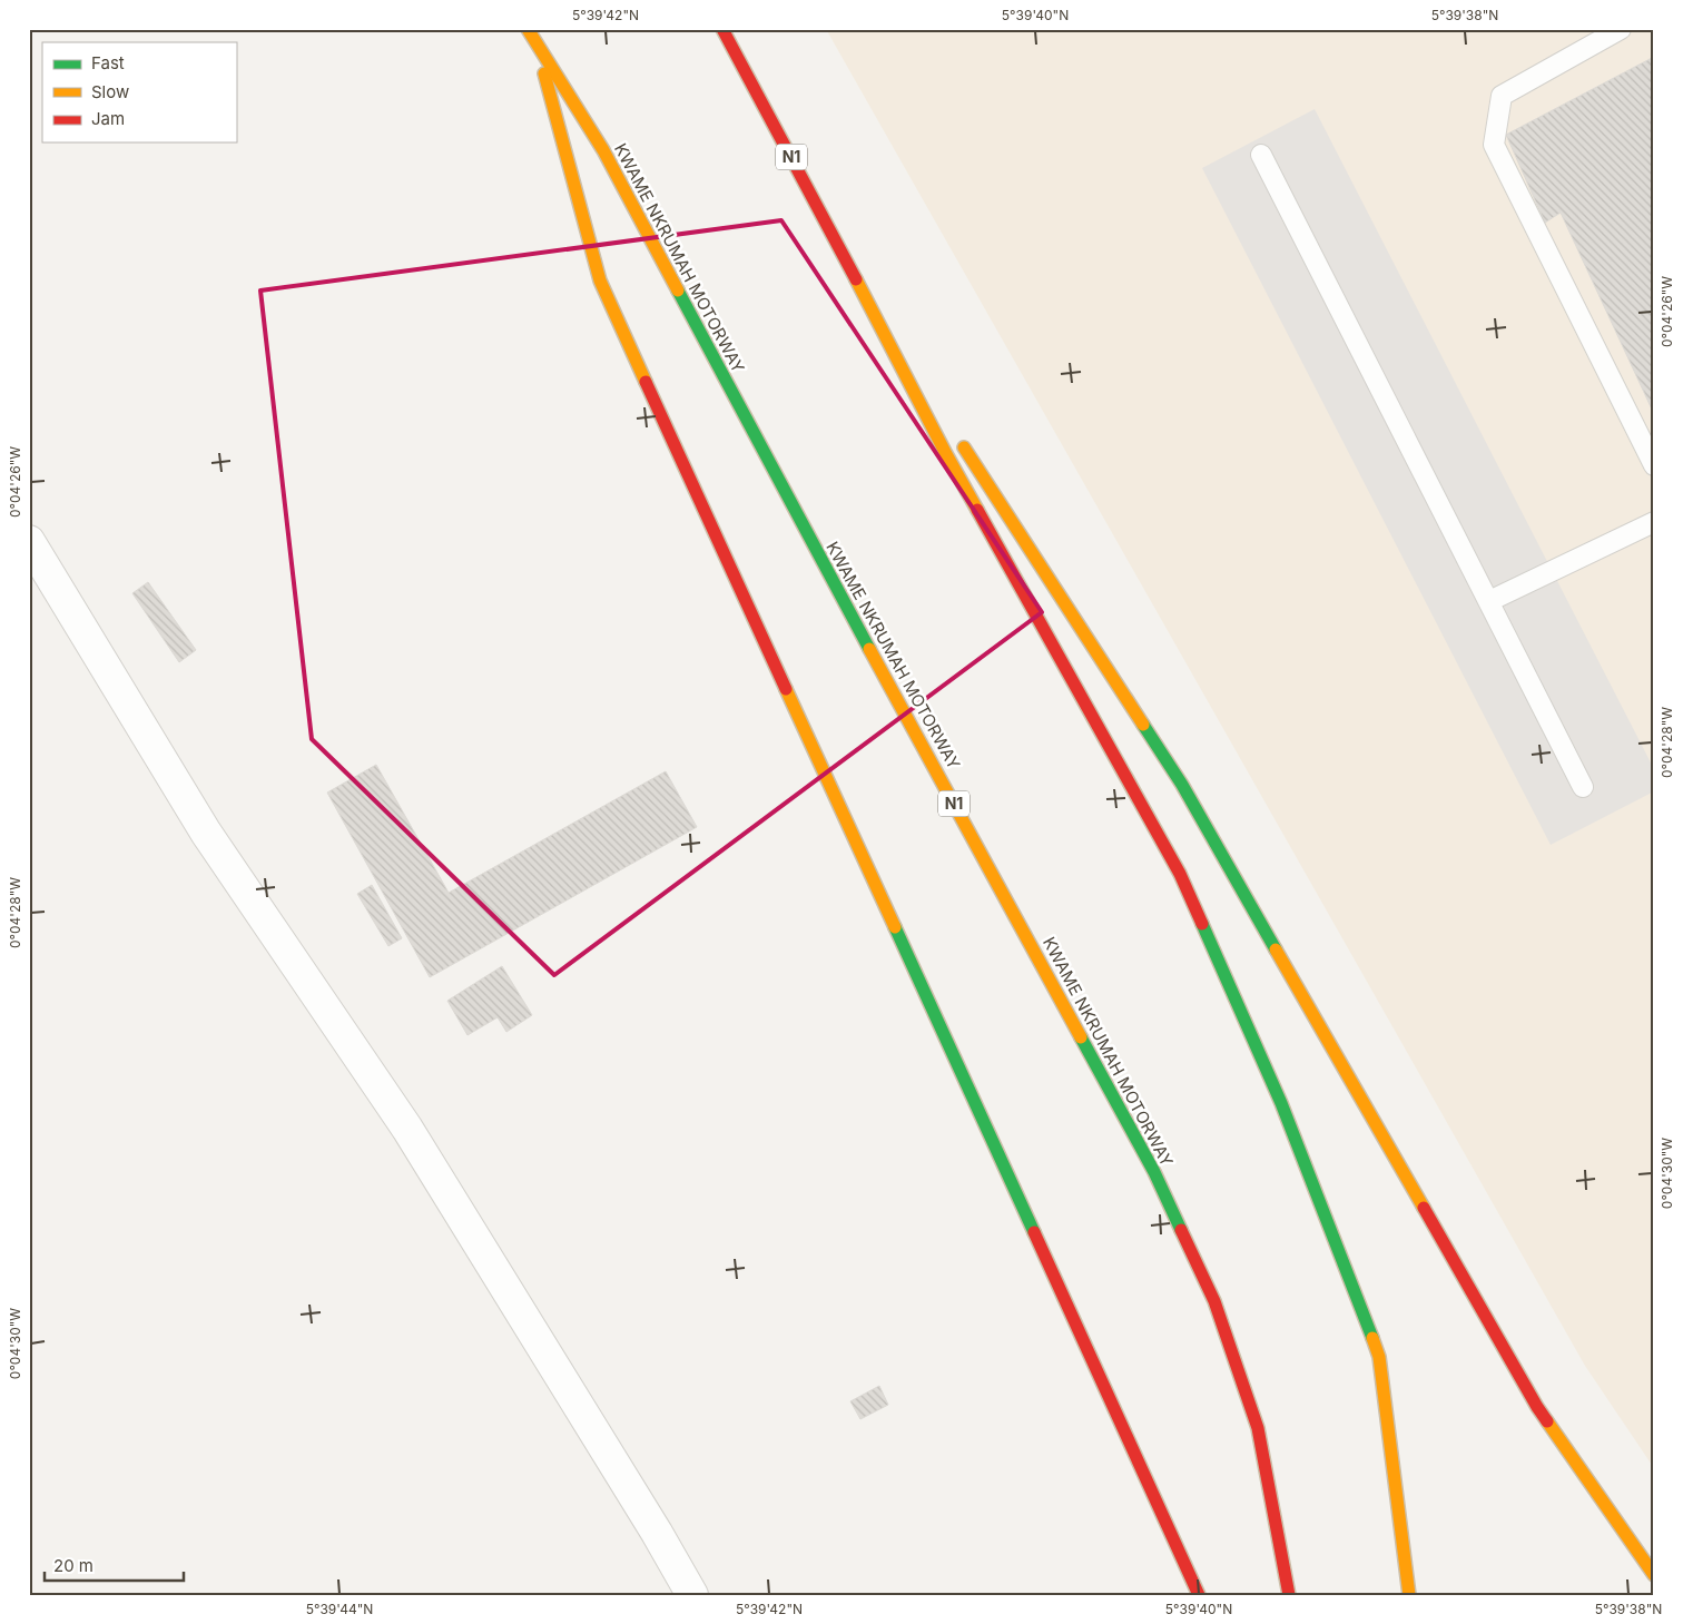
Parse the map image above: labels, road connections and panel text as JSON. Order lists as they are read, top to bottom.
{
  "streets": {
    "highway": ["N1", "KWAME NKRUMAH MOTORWAY"]
  },
  "legend": ["Fast", "Slow", "Jam"],
  "scale_bar": "20 m",
  "coordinates": [
    "5°39'42\"N",
    "5°39'40\"N",
    "5°39'38\"N",
    "0°04'26\"W",
    "0°04'28\"W",
    "0°04'30\"W",
    "5°39'44\"N"
  ]
}
